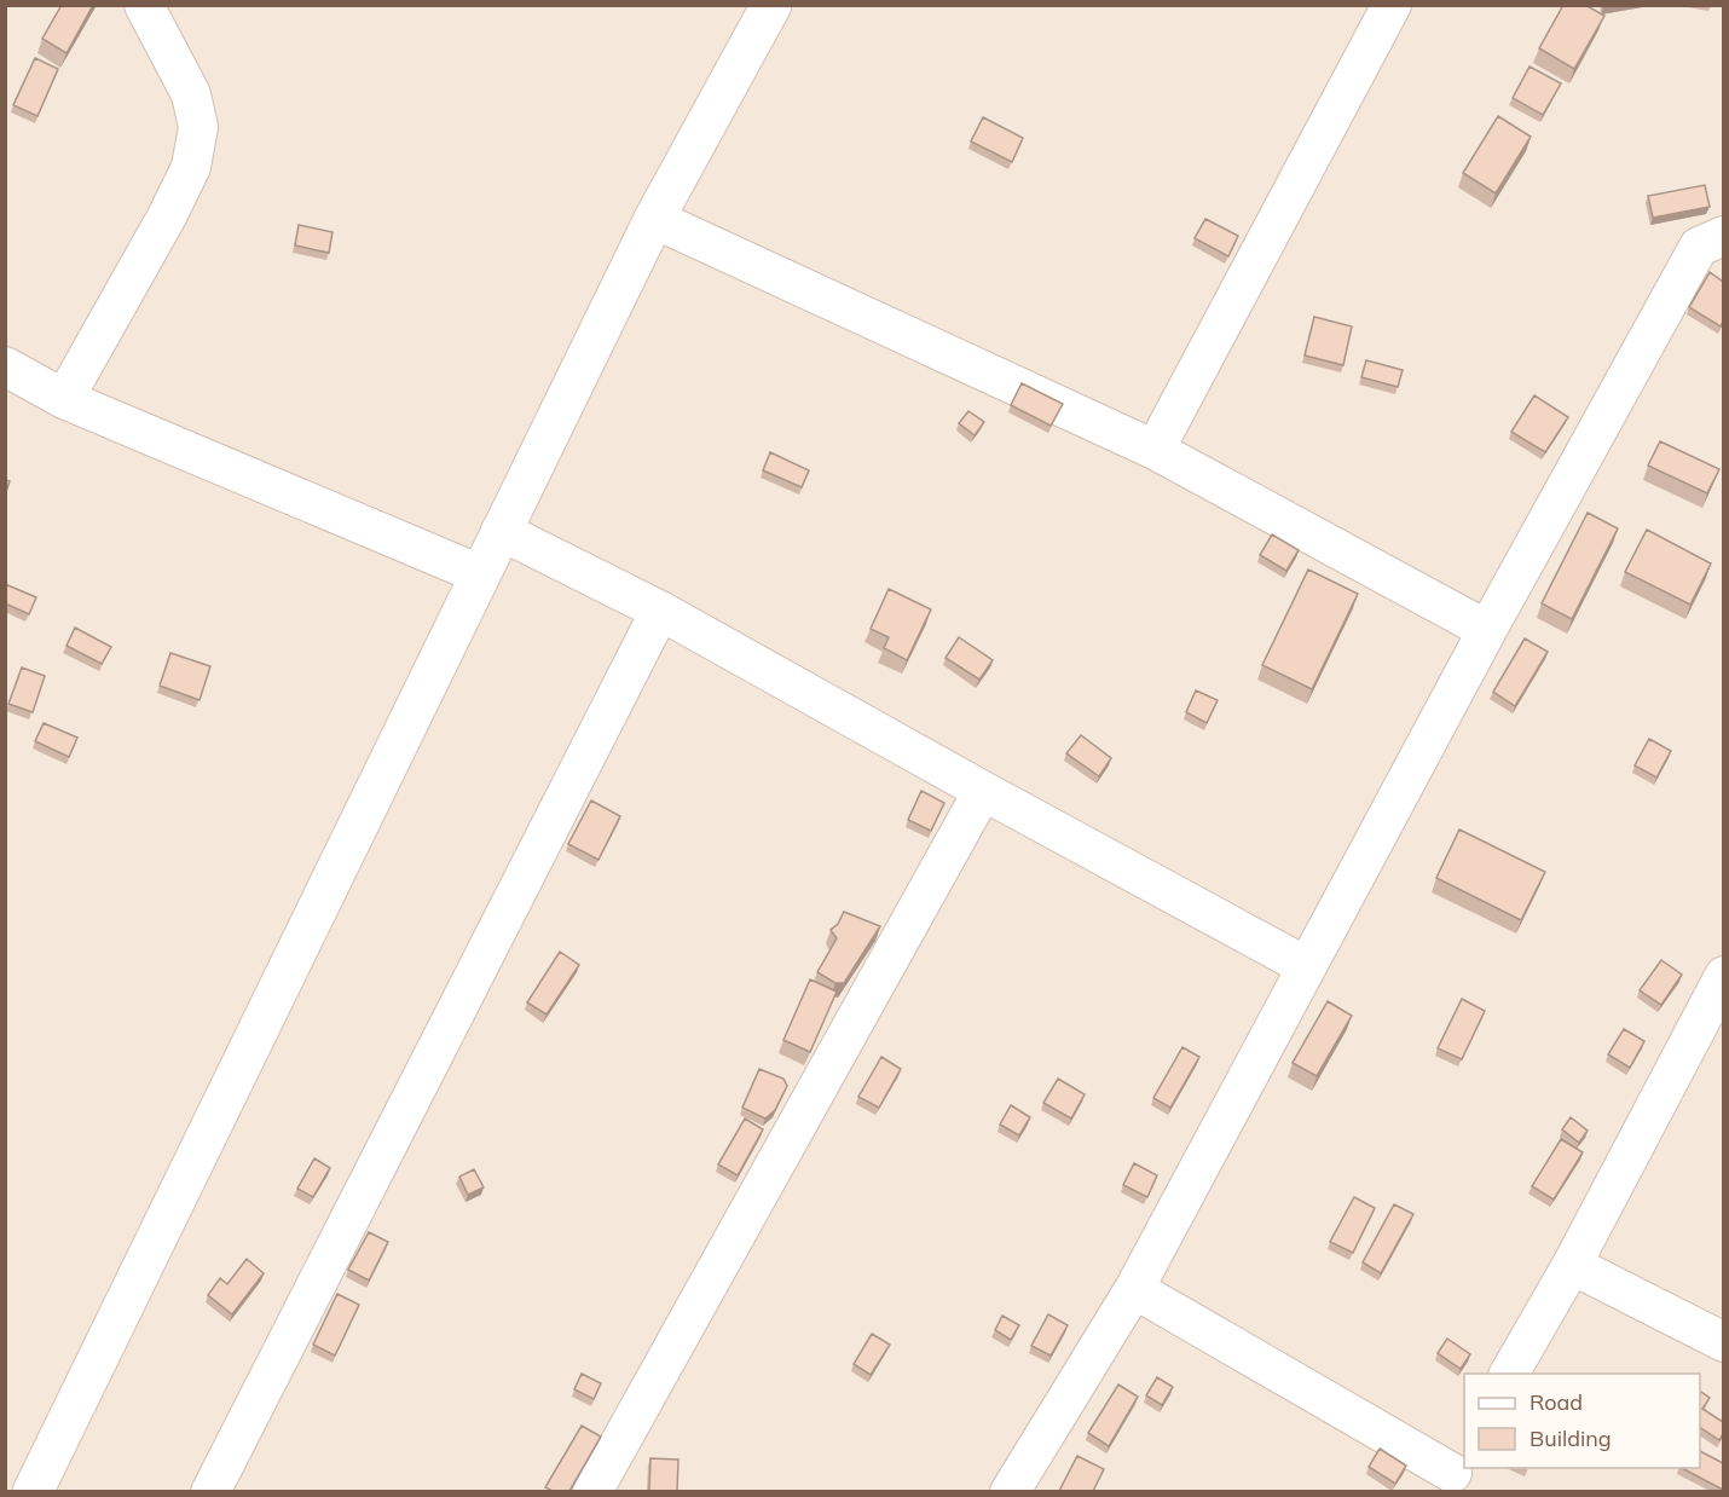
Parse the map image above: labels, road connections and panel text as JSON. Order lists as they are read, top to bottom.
{
  "legend": ["Road", "Building"]
}
